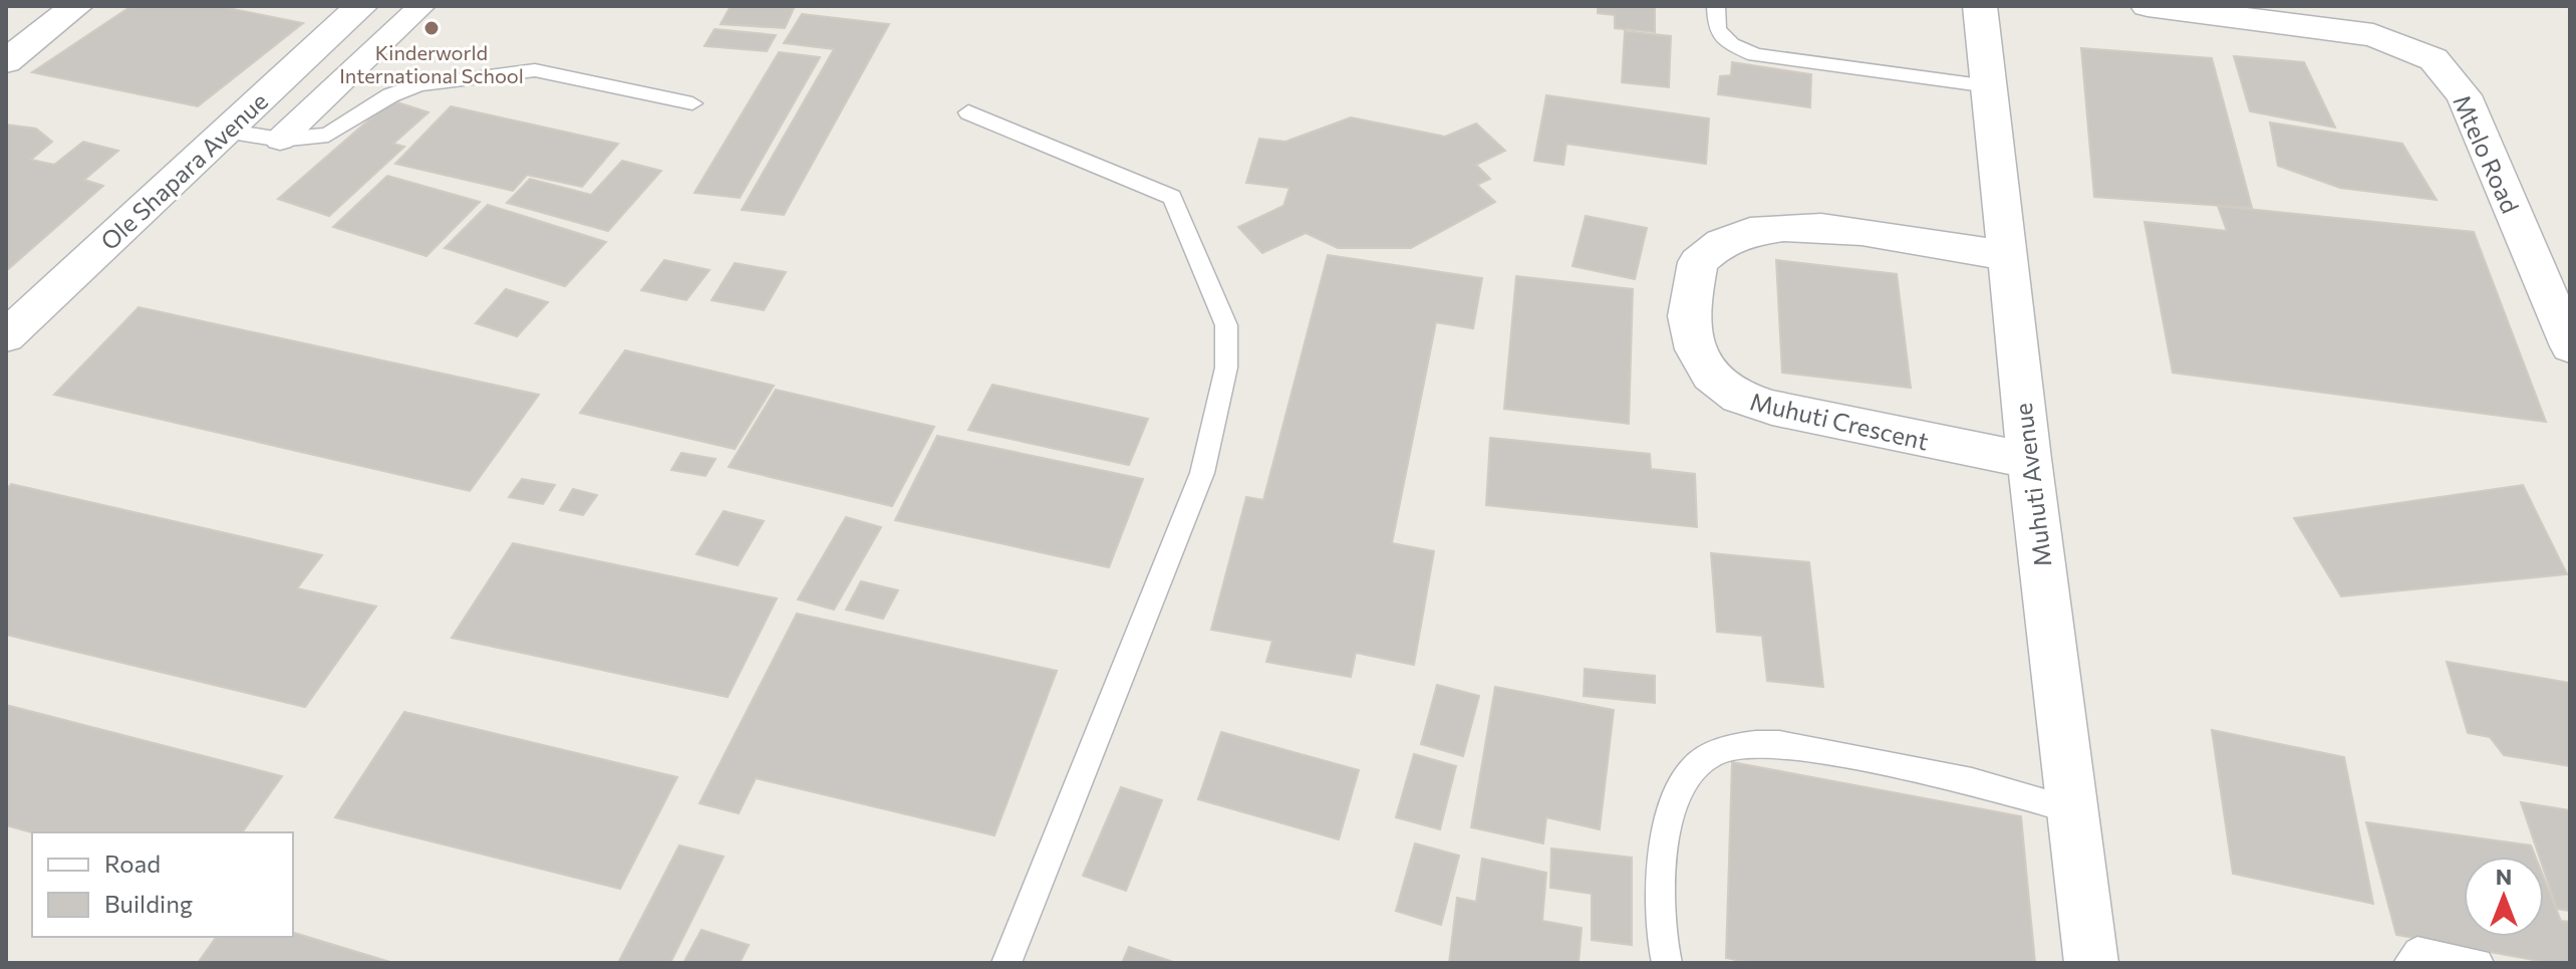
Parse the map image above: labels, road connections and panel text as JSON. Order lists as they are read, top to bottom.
{
  "streets": {
    "street": [
      "Mtelo Road",
      "Ole Shapara Avenue",
      "Muhuti Crescent",
      "Muhuti Avenue"
    ]
  },
  "crossings": [
    ["Muhuti Crescent", "Muhuti Avenue"]
  ],
  "places": ["Kinderworld International School"],
  "legend": ["Road", "Building"],
  "north": "top"
}
